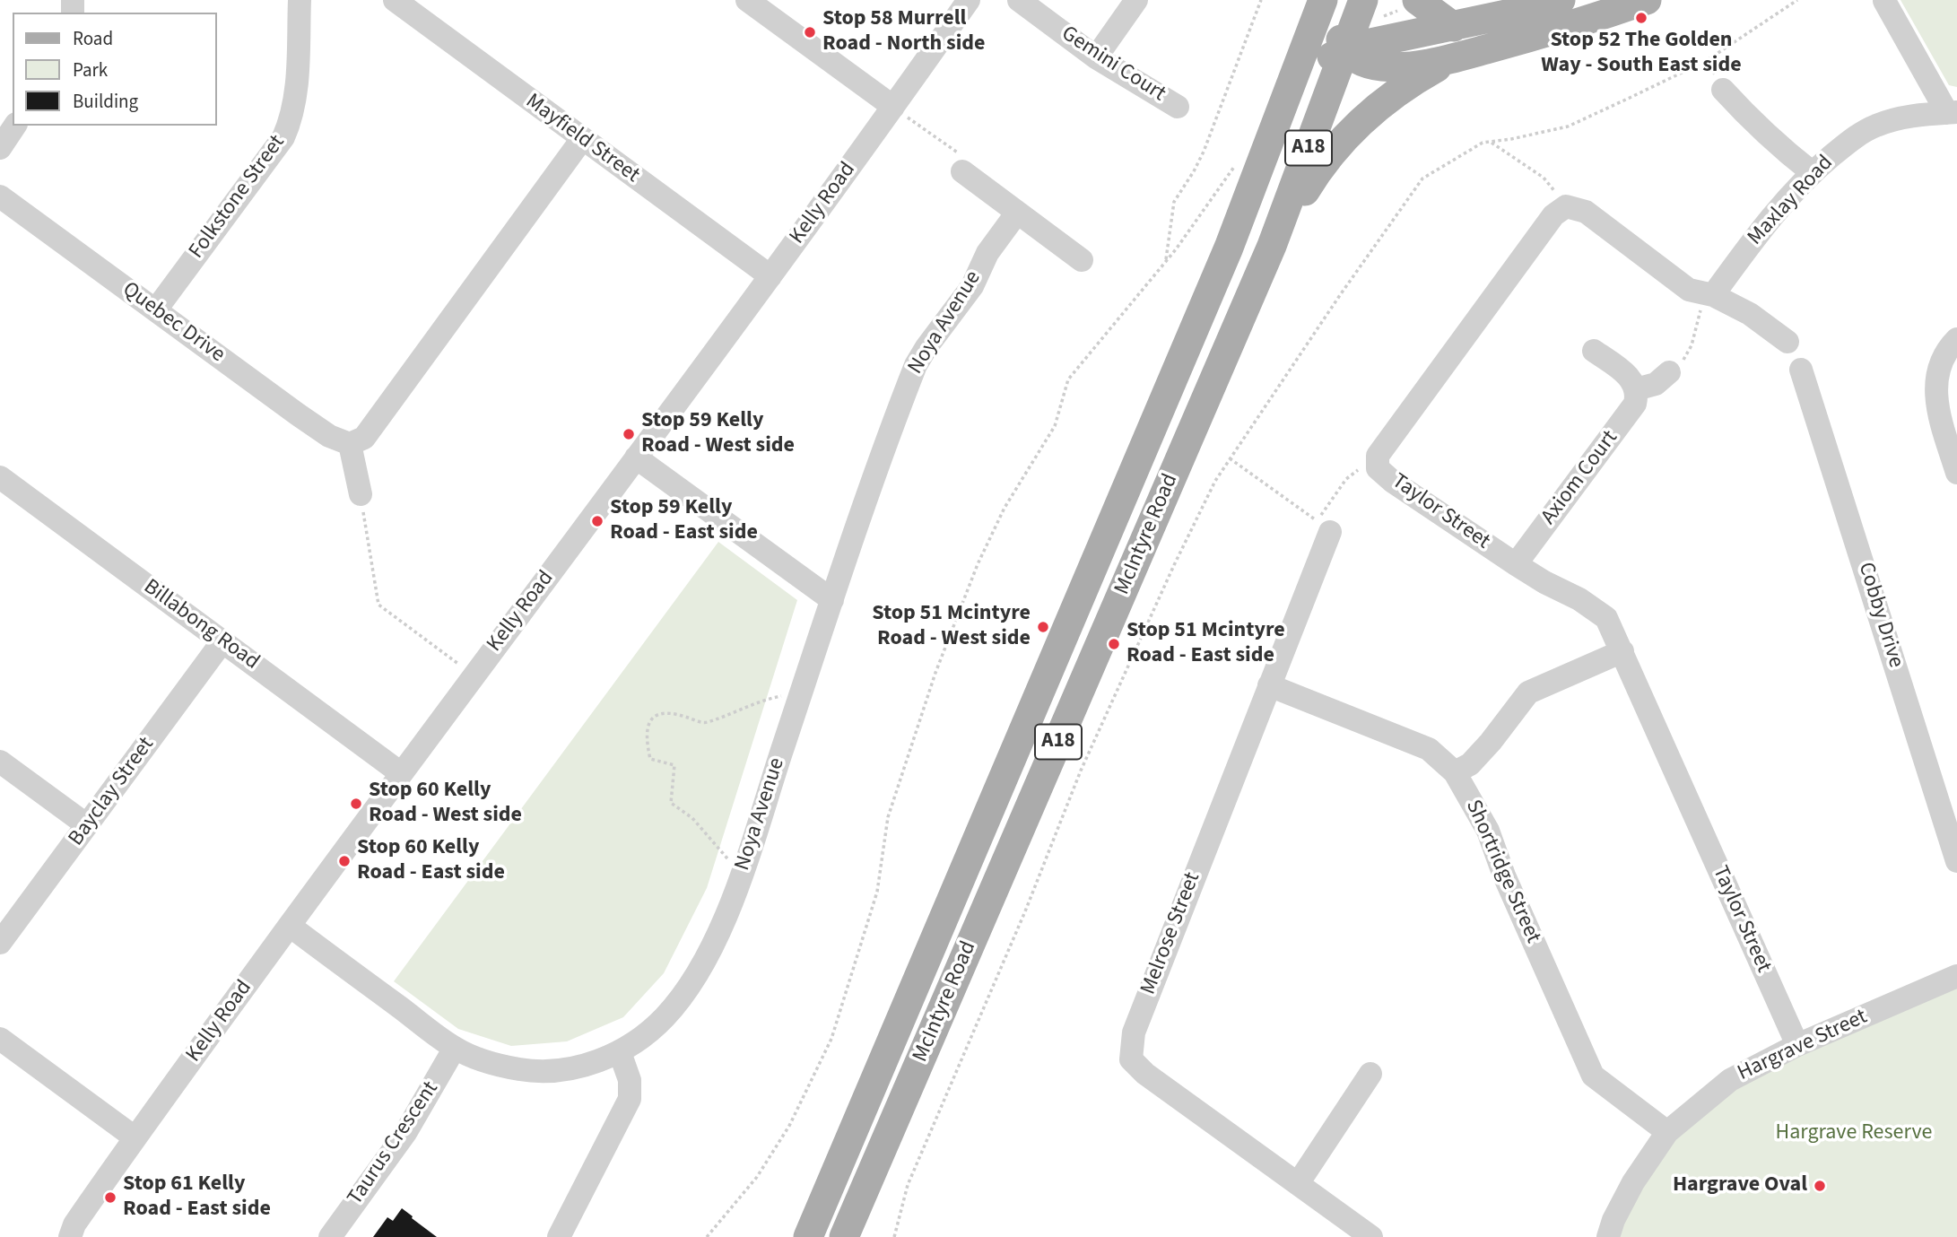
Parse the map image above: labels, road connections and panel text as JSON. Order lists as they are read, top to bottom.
{
  "streets": {
    "main road": ["A18", "McIntyre Road"],
    "street": [
      "Gemini Court",
      "Mayfield Street",
      "Folkstone Street",
      "Maxlay Road",
      "Kelly Road",
      "Quebec Drive",
      "Noya Avenue",
      "Axiom Court",
      "Taylor Street",
      "Cobby Drive",
      "Billabong Road",
      "Bayclay Street",
      "Shortridge Street",
      "Melrose Street",
      "Hargrave Street",
      "Taurus Crescent"
    ]
  },
  "crossings": [
    ["Mayfield Street", "Kelly Road"],
    ["Folkstone Street", "Quebec Drive"],
    ["Kelly Road", "Noya Avenue"],
    ["Kelly Road", "Billabong Road"],
    ["Noya Avenue", "Taurus Crescent"],
    ["Axiom Court", "Taylor Street"],
    ["Taylor Street", "Hargrave Street"],
    ["Billabong Road", "Bayclay Street"],
    ["Shortridge Street", "Melrose Street"],
    ["Shortridge Street", "Hargrave Street"]
  ],
  "parks": ["Hargrave Reserve"],
  "places": [
    "Stop 52 The Golden Way - South East side",
    "Stop 58 Murrell Road - North side",
    "Stop 59 Kelly Road - West side",
    "Stop 59 Kelly Road - East side",
    "Stop 51 Mcintyre Road - West side",
    "Stop 51 Mcintyre Road - East side",
    "Stop 60 Kelly Road - West side",
    "Stop 60 Kelly Road - East side",
    "Hargrave Oval",
    "Stop 61 Kelly Road - East side"
  ],
  "legend": ["Road", "Park", "Building"]
}
